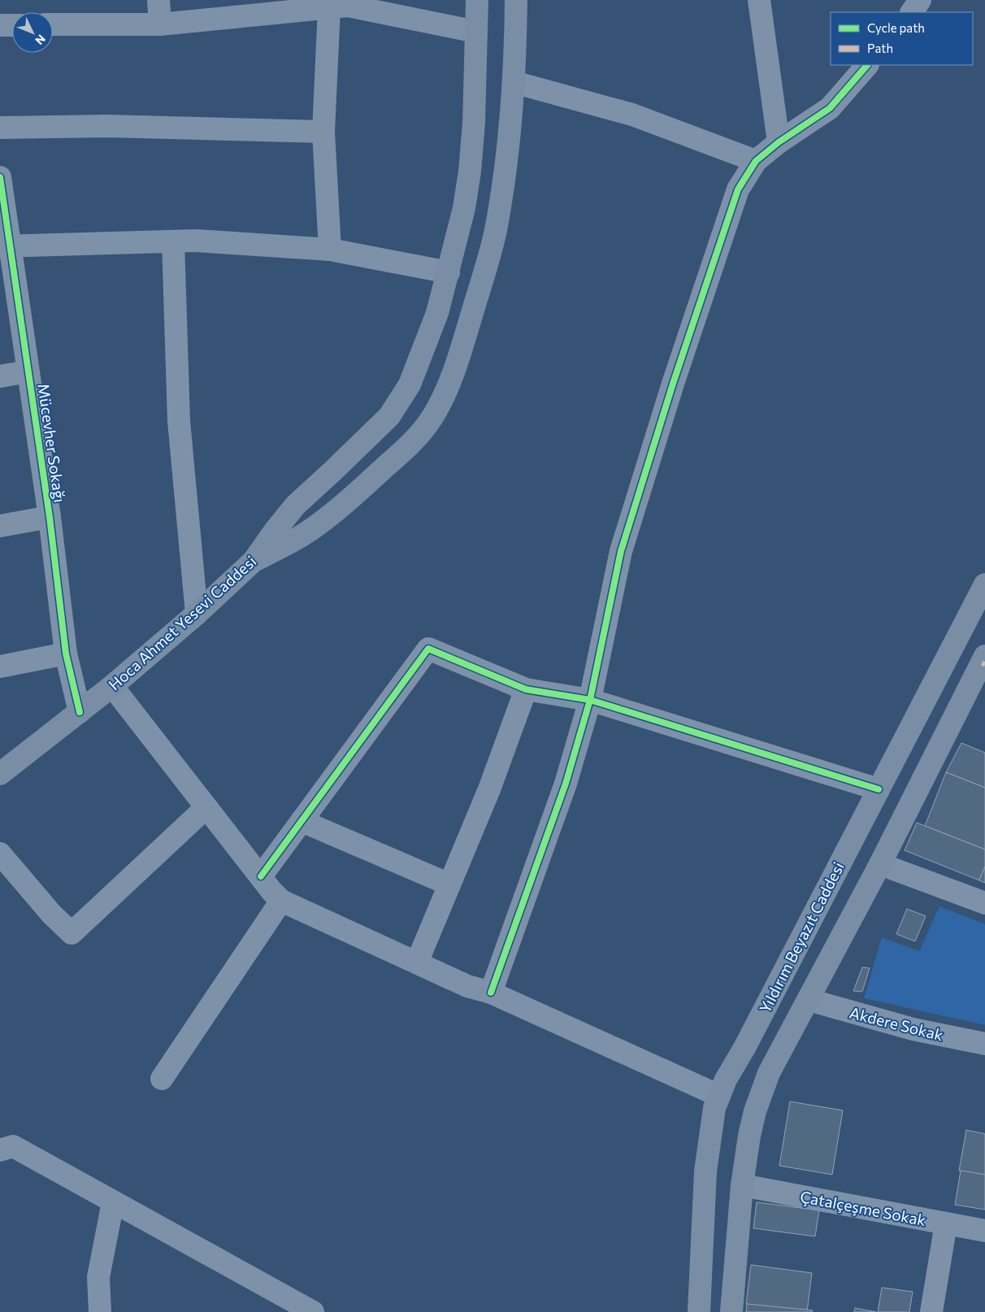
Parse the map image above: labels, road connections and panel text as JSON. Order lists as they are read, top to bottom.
{
  "streets": {
    "main road": ["Hoca Ahmet Yesevi Caddesi", "Yıldırım Beyazıt Caddesi"],
    "street": ["Mücevher Sokağı", "Akdere Sokak", "Çatalçeşme Sokak"]
  },
  "crossings": [
    ["Mücevher Sokağı", "Hoca Ahmet Yesevi Caddesi"]
  ],
  "legend": ["Cycle path", "Path"],
  "north": "bottom right"
}
